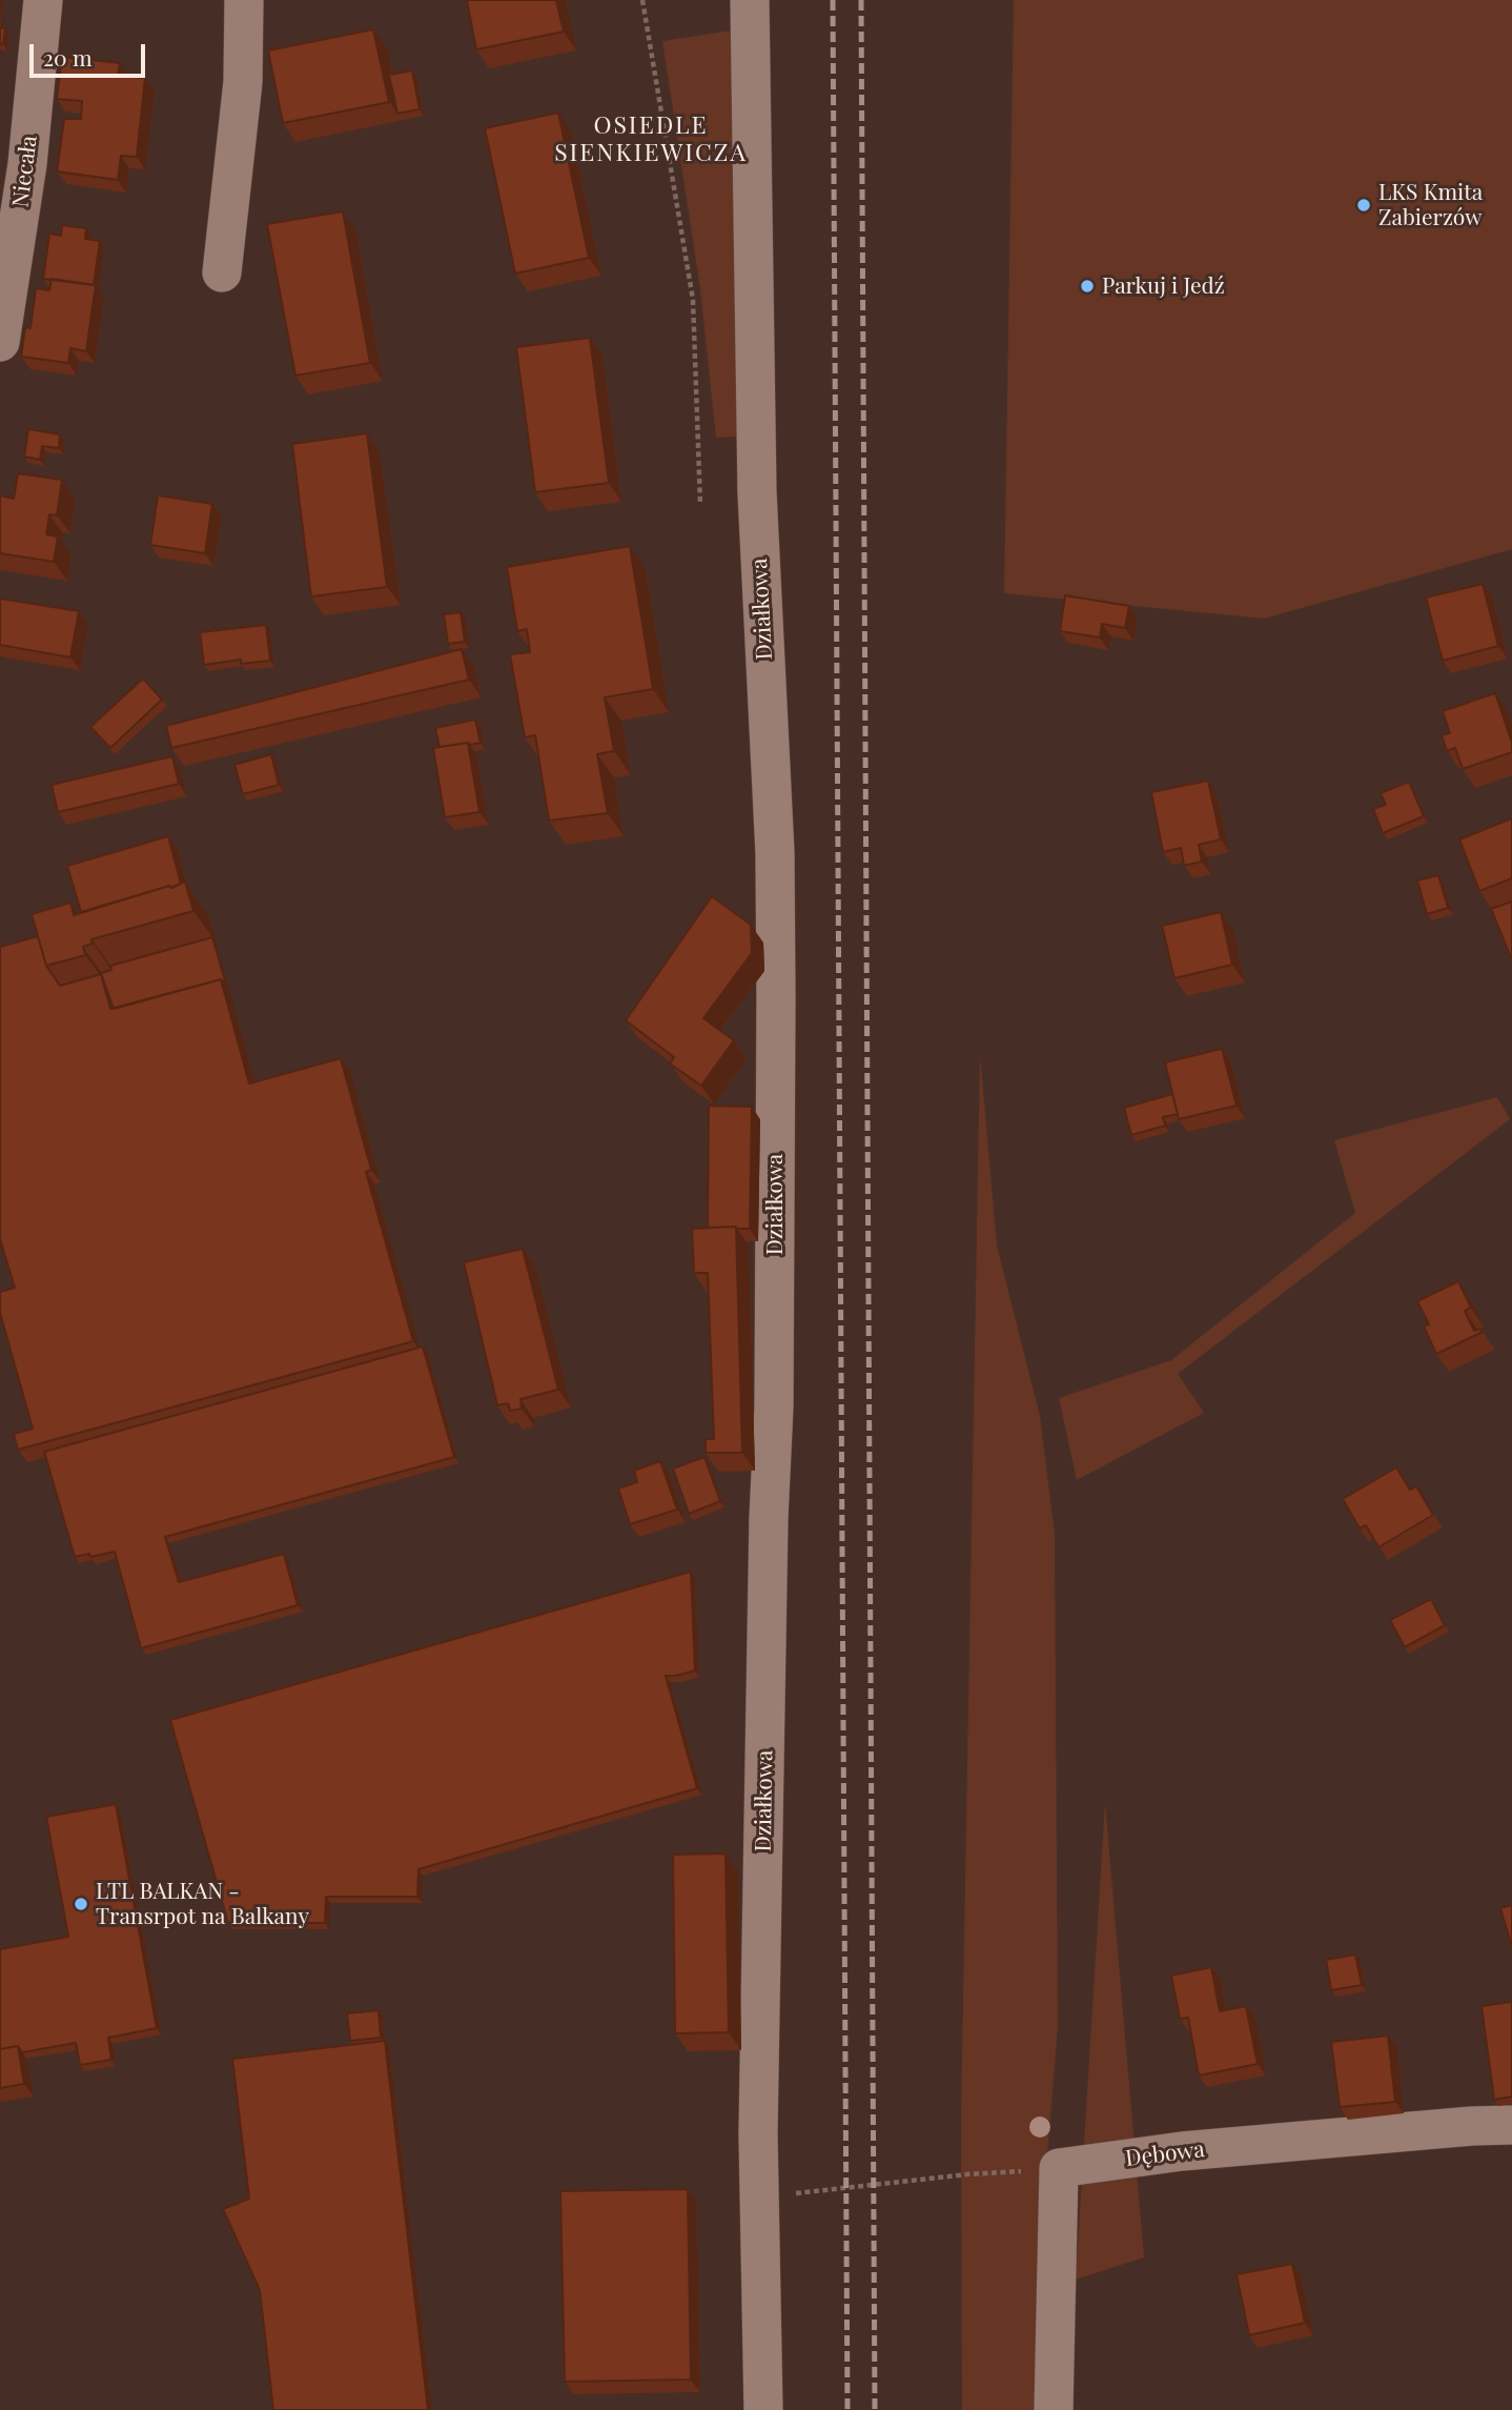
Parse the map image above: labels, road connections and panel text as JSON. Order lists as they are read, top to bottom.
{
  "streets": {
    "street": ["Niecała", "Działkowa", "Dębowa"]
  },
  "districts": ["OSIEDLE SIENKIEWICZA"],
  "places": ["LKS Kmita Zabierzów", "Parkuj i Jedź", "LTL BALKAN - Transrpot na Balkany"],
  "scale_bar": "20 m"
}
